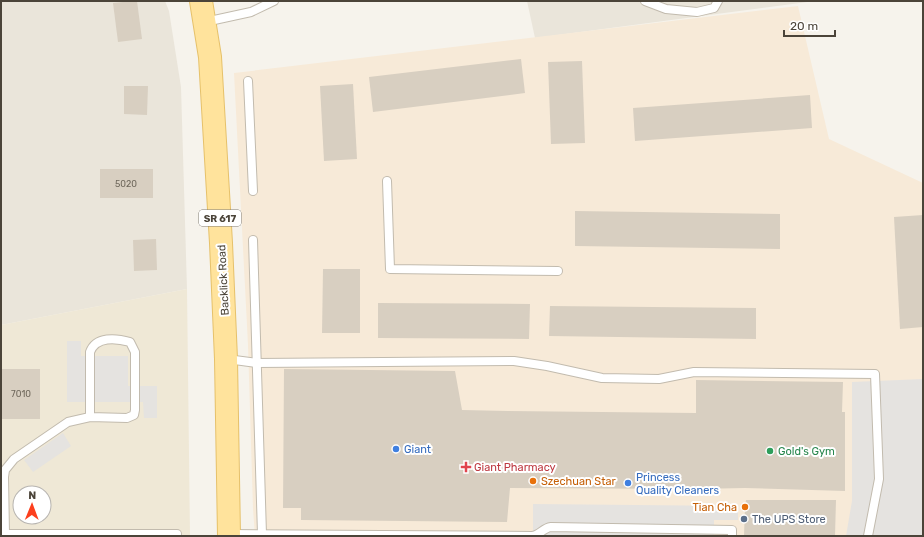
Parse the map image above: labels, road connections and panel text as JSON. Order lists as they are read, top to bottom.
{
  "streets": {
    "main road": ["SR 617", "Backlick Road"]
  },
  "places": {
    "other": [
      "Giant",
      "Gold's Gym",
      "Szechuan Star",
      "Princess Quality Cleaners",
      "Tian Cha",
      "The UPS Store"
    ],
    "health": ["Giant Pharmacy"]
  },
  "house_numbers": ["5020", "7010"],
  "scale_bar": "20 m",
  "north": "top"
}
